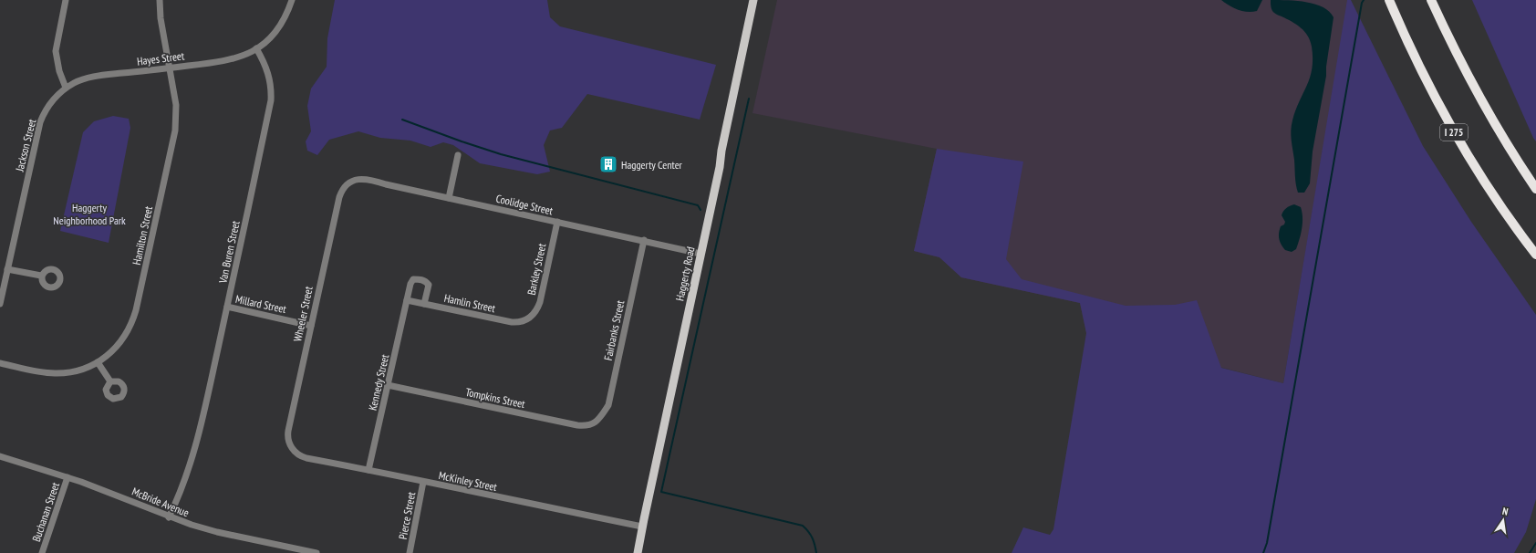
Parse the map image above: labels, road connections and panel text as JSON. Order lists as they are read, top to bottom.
{
  "streets": {
    "highway": ["I 275"],
    "main road": ["Haggerty Road"],
    "street": [
      "Hayes Street",
      "Jackson Street",
      "Coolidge Street",
      "Hamilton Street",
      "Van Buren Street",
      "Barkley Street",
      "Hamlin Street",
      "Millard Street",
      "Wheeler Street",
      "Fairbanks Street",
      "Kennedy Street",
      "Tompkins Street",
      "McKinley Street",
      "McBride Avenue",
      "Buchanan Street",
      "Pierce Street"
    ]
  },
  "crossings": [
    ["Hayes Street", "Jackson Street"],
    ["Hayes Street", "Hamilton Street"],
    ["Hayes Street", "Van Buren Street"],
    ["Coolidge Street", "Barkley Street"],
    ["Coolidge Street", "Haggerty Road"],
    ["Coolidge Street", "Wheeler Street"],
    ["Coolidge Street", "Fairbanks Street"],
    ["Van Buren Street", "Millard Street"],
    ["Van Buren Street", "McBride Avenue"],
    ["Barkley Street", "Hamlin Street"],
    ["Haggerty Road", "McKinley Street"],
    ["Hamlin Street", "Kennedy Street"],
    ["Millard Street", "Wheeler Street"],
    ["Wheeler Street", "McKinley Street"],
    ["Fairbanks Street", "Tompkins Street"],
    ["Kennedy Street", "Tompkins Street"],
    ["Kennedy Street", "McKinley Street"],
    ["McKinley Street", "Pierce Street"],
    ["McBride Avenue", "Buchanan Street"]
  ],
  "parks": ["Haggerty Neighborhood Park"],
  "places": {
    "building": ["Haggerty Center"]
  },
  "north": "top"
}
